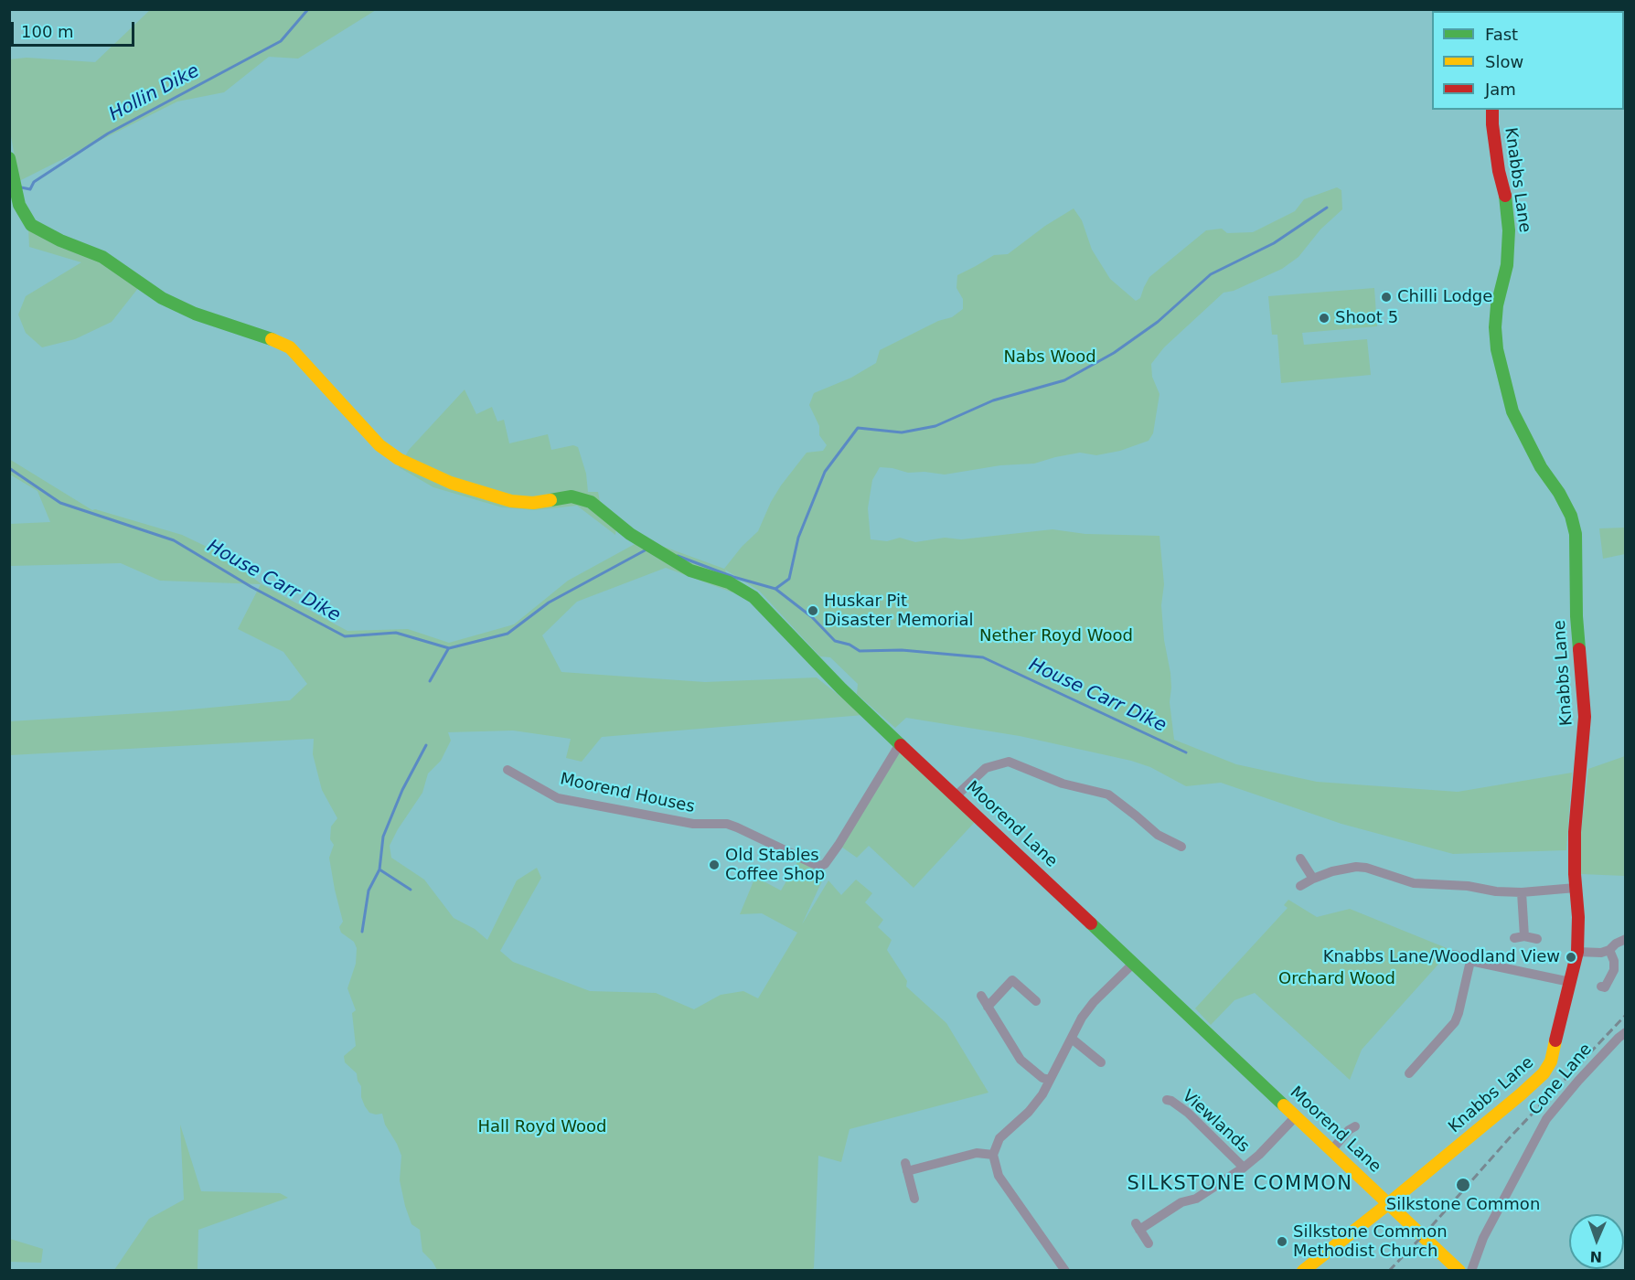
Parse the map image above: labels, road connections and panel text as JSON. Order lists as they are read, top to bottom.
{
  "streets": {
    "street": [
      "Knabbs Lane",
      "Moorend Houses",
      "Moorend Lane",
      "Cone Lane",
      "Viewlands"
    ]
  },
  "crossings": [
    ["Knabbs Lane", "Moorend Lane"],
    ["Moorend Houses", "Moorend Lane"],
    ["Moorend Lane", "Viewlands"]
  ],
  "districts": ["SILKSTONE COMMON"],
  "water": ["Hollin Dike", "House Carr Dike"],
  "parks": [
    "Nabs Wood",
    "Nether Royd Wood",
    "Orchard Wood",
    "Hall Royd Wood"
  ],
  "places": [
    "Chilli Lodge",
    "Shoot 5",
    "Huskar Pit Disaster Memorial",
    "Old Stables Coffee Shop",
    "Knabbs Lane/Woodland View",
    "Silkstone Common",
    "Silkstone Common Methodist Church"
  ],
  "legend": ["Fast", "Slow", "Jam"],
  "scale_bar": "100 m",
  "north": "bottom"
}
